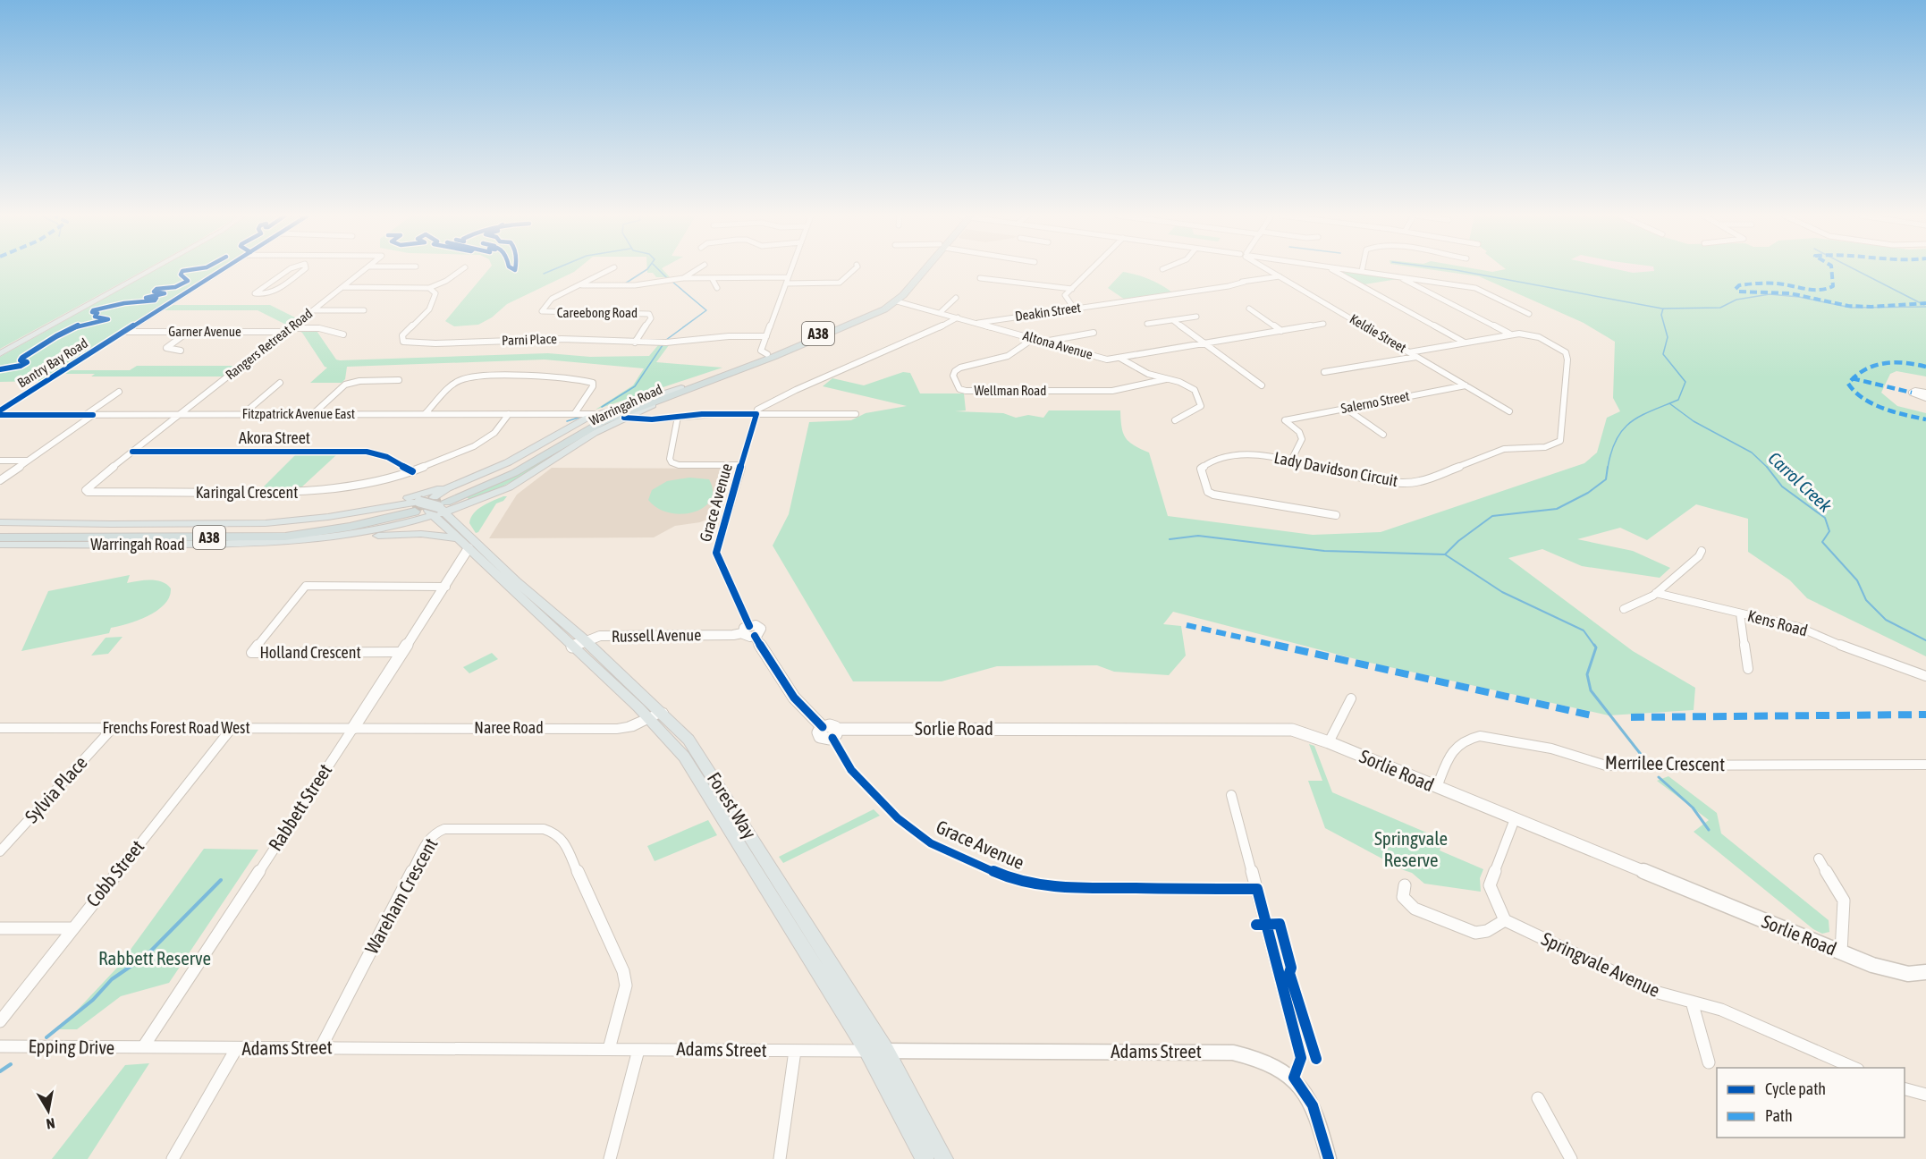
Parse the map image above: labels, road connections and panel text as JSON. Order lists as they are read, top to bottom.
{
  "streets": {
    "highway": ["A38", "Warringah Road"],
    "main road": ["Frenchs Forest Road West", "Naree Road", "Forest Way"],
    "street": [
      "Deakin Street",
      "Careebong Road",
      "Garner Avenue",
      "Keldie Street",
      "Parni Place",
      "Rangers Retreat Road",
      "Altona Avenue",
      "Bantry Bay Road",
      "Wellman Road",
      "Salerno Street",
      "Fitzpatrick Avenue East",
      "Akora Street",
      "Lady Davidson Circuit",
      "Karingal Crescent",
      "Grace Avenue",
      "Kens Road",
      "Russell Avenue",
      "Holland Crescent",
      "Sorlie Road",
      "Merrilee Crescent",
      "Sylvia Place",
      "Rabbett Street",
      "Cobb Street",
      "Wareham Crescent",
      "Springvale Avenue",
      "Epping Drive",
      "Adams Street"
    ]
  },
  "crossings": [
    ["Deakin Street", "Keldie Street"],
    ["Deakin Street", "Altona Avenue"],
    ["Careebong Road", "Parni Place"],
    ["Garner Avenue", "Rangers Retreat Road"],
    ["Garner Avenue", "Bantry Bay Road"],
    ["A38", "Warringah Road"],
    ["Keldie Street", "Salerno Street"],
    ["Keldie Street", "Lady Davidson Circuit"],
    ["Rangers Retreat Road", "Fitzpatrick Avenue East"],
    ["Rangers Retreat Road", "Karingal Crescent"],
    ["Altona Avenue", "Wellman Road"],
    ["Altona Avenue", "Warringah Road"],
    ["Warringah Road", "Fitzpatrick Avenue East"],
    ["Warringah Road", "Forest Way"],
    ["Fitzpatrick Avenue East", "Karingal Crescent"],
    ["Akora Street", "Karingal Crescent"],
    ["Grace Avenue", "Russell Avenue"],
    ["Grace Avenue", "Sorlie Road"],
    ["Russell Avenue", "Forest Way"],
    ["Holland Crescent", "Rabbett Street"],
    ["Frenchs Forest Road West", "Naree Road"],
    ["Frenchs Forest Road West", "Sylvia Place"],
    ["Frenchs Forest Road West", "Rabbett Street"],
    ["Frenchs Forest Road West", "Cobb Street"],
    ["Naree Road", "Forest Way"],
    ["Naree Road", "Rabbett Street"],
    ["Sorlie Road", "Merrilee Crescent"],
    ["Forest Way", "Rabbett Street"],
    ["Forest Way", "Adams Street"],
    ["Rabbett Street", "Epping Drive"],
    ["Rabbett Street", "Adams Street"],
    ["Wareham Crescent", "Adams Street"],
    ["Epping Drive", "Adams Street"]
  ],
  "water": ["Carrol Creek"],
  "parks": ["Springvale Reserve", "Rabbett Reserve"],
  "legend": ["Cycle path", "Path"],
  "north": "bottom"
}
